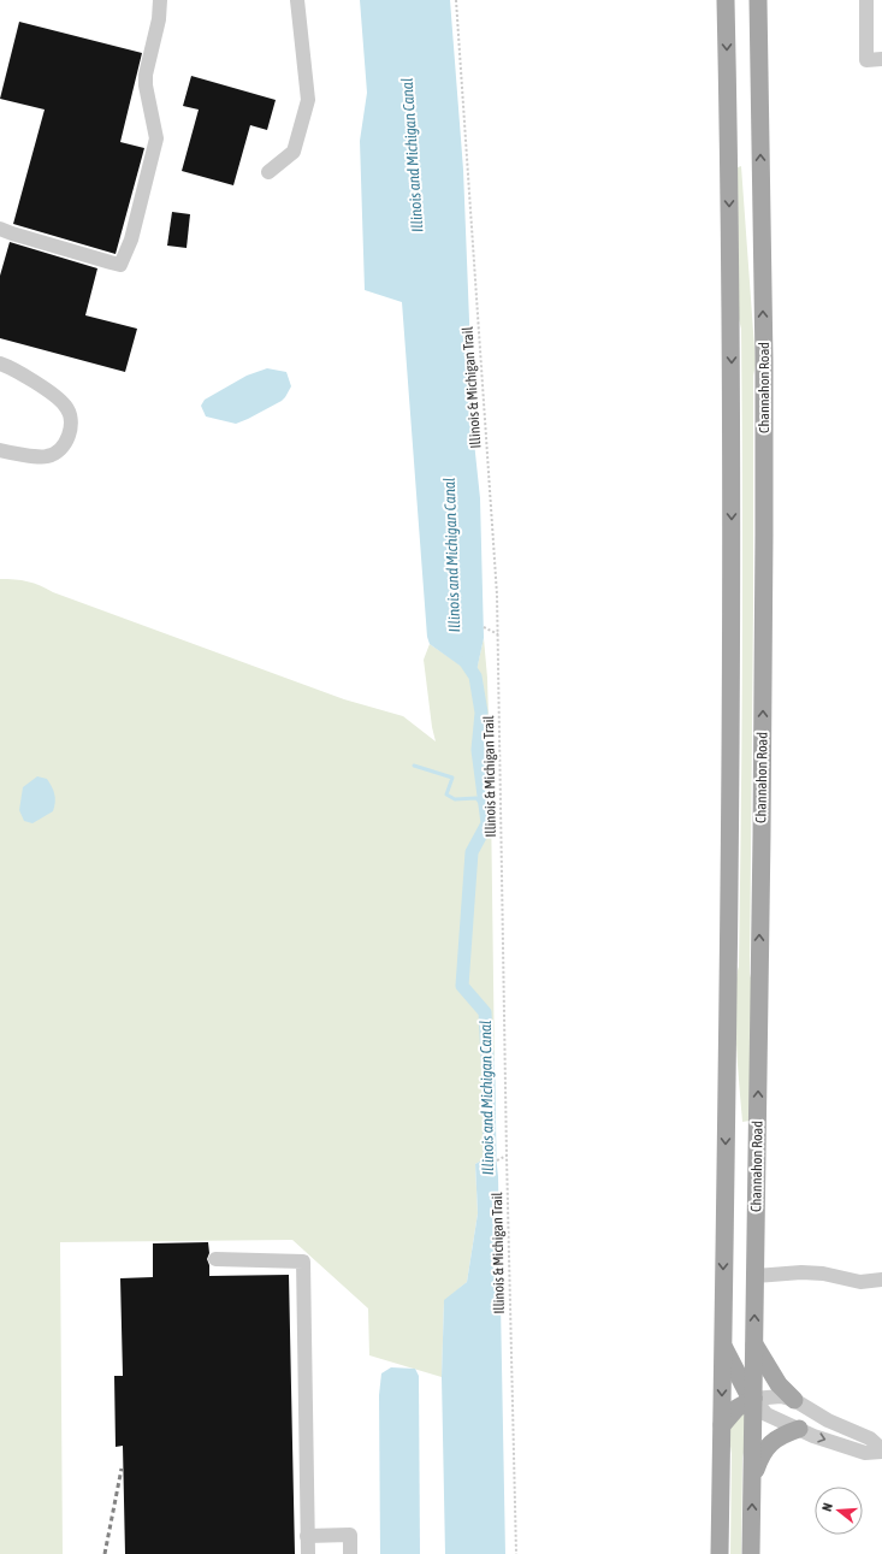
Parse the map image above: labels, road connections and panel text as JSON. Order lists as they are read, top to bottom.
{
  "streets": {
    "main road": ["Channahon Road"],
    "path": ["Illinois & Michigan Trail"]
  },
  "water": ["Illinois and Michigan Canal"],
  "north": "left"
}
